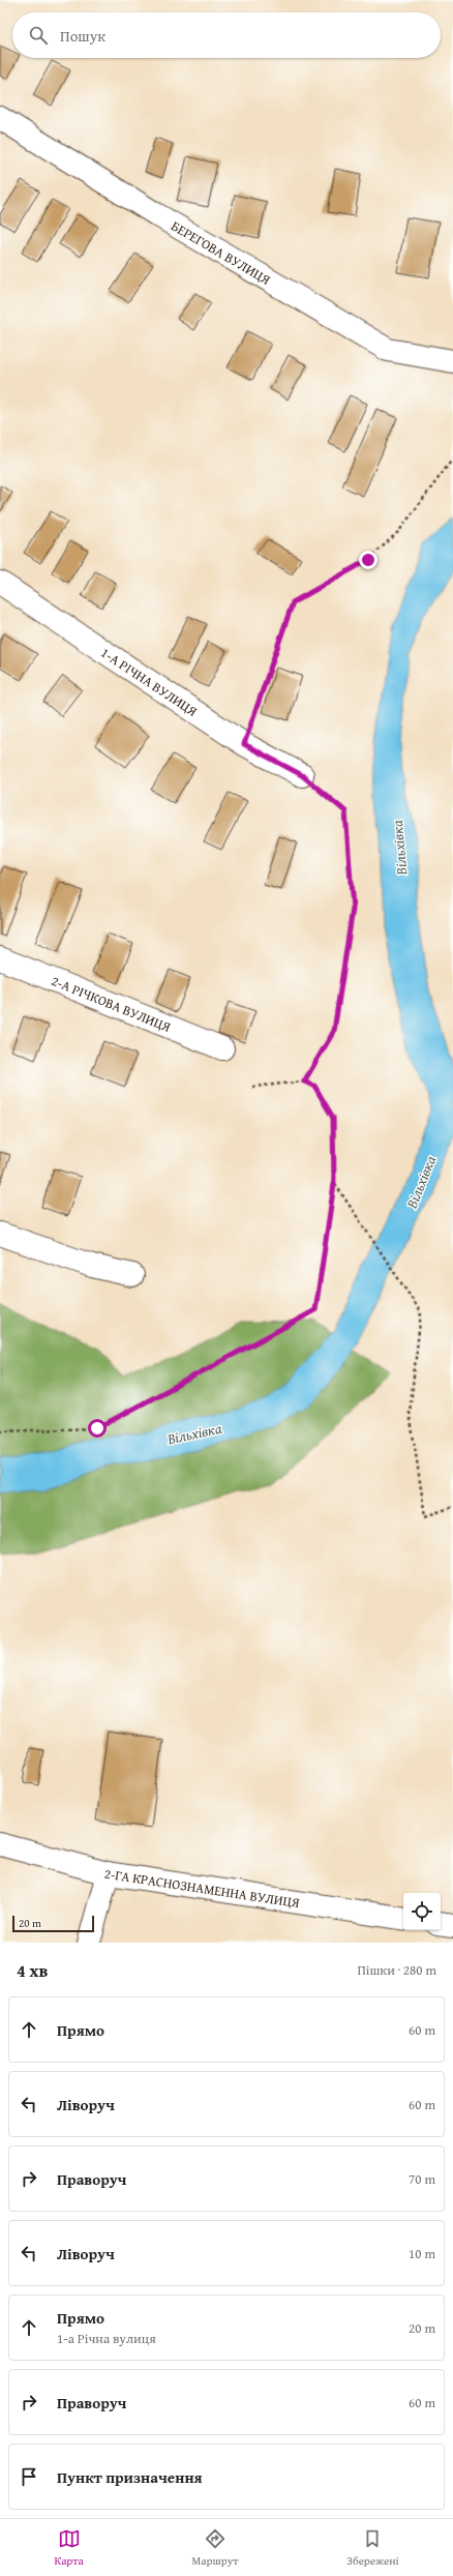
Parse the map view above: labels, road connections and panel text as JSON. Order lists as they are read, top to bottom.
{
  "streets": {
    "street": [
      "БЕРЕГОВА ВУЛИЦЯ",
      "1-А РІЧНА ВУЛИЦЯ",
      "2-А РІЧКОВА ВУЛИЦЯ",
      "2-ГА КРАСНОЗНАМЕННА ВУЛИЦЯ"
    ]
  },
  "water": ["Вільхівка"],
  "scale_bar": "20 m",
  "page": {
    "search": "Пошук",
    "scale": "20 m",
    "heading": ["4 хв", "Пішки · 280 m"],
    "list": [
      ["Прямо", "60 m"],
      ["Ліворуч", "60 m"],
      ["Праворуч", "70 m"],
      ["Ліворуч", "10 m"],
      ["Прямо", "1-а Річна вулиця", "20 m"],
      ["Праворуч", "60 m"],
      "Пункт призначення"
    ],
    "nav": ["Карта", "Маршрут", "Збережені"]
  }
}
